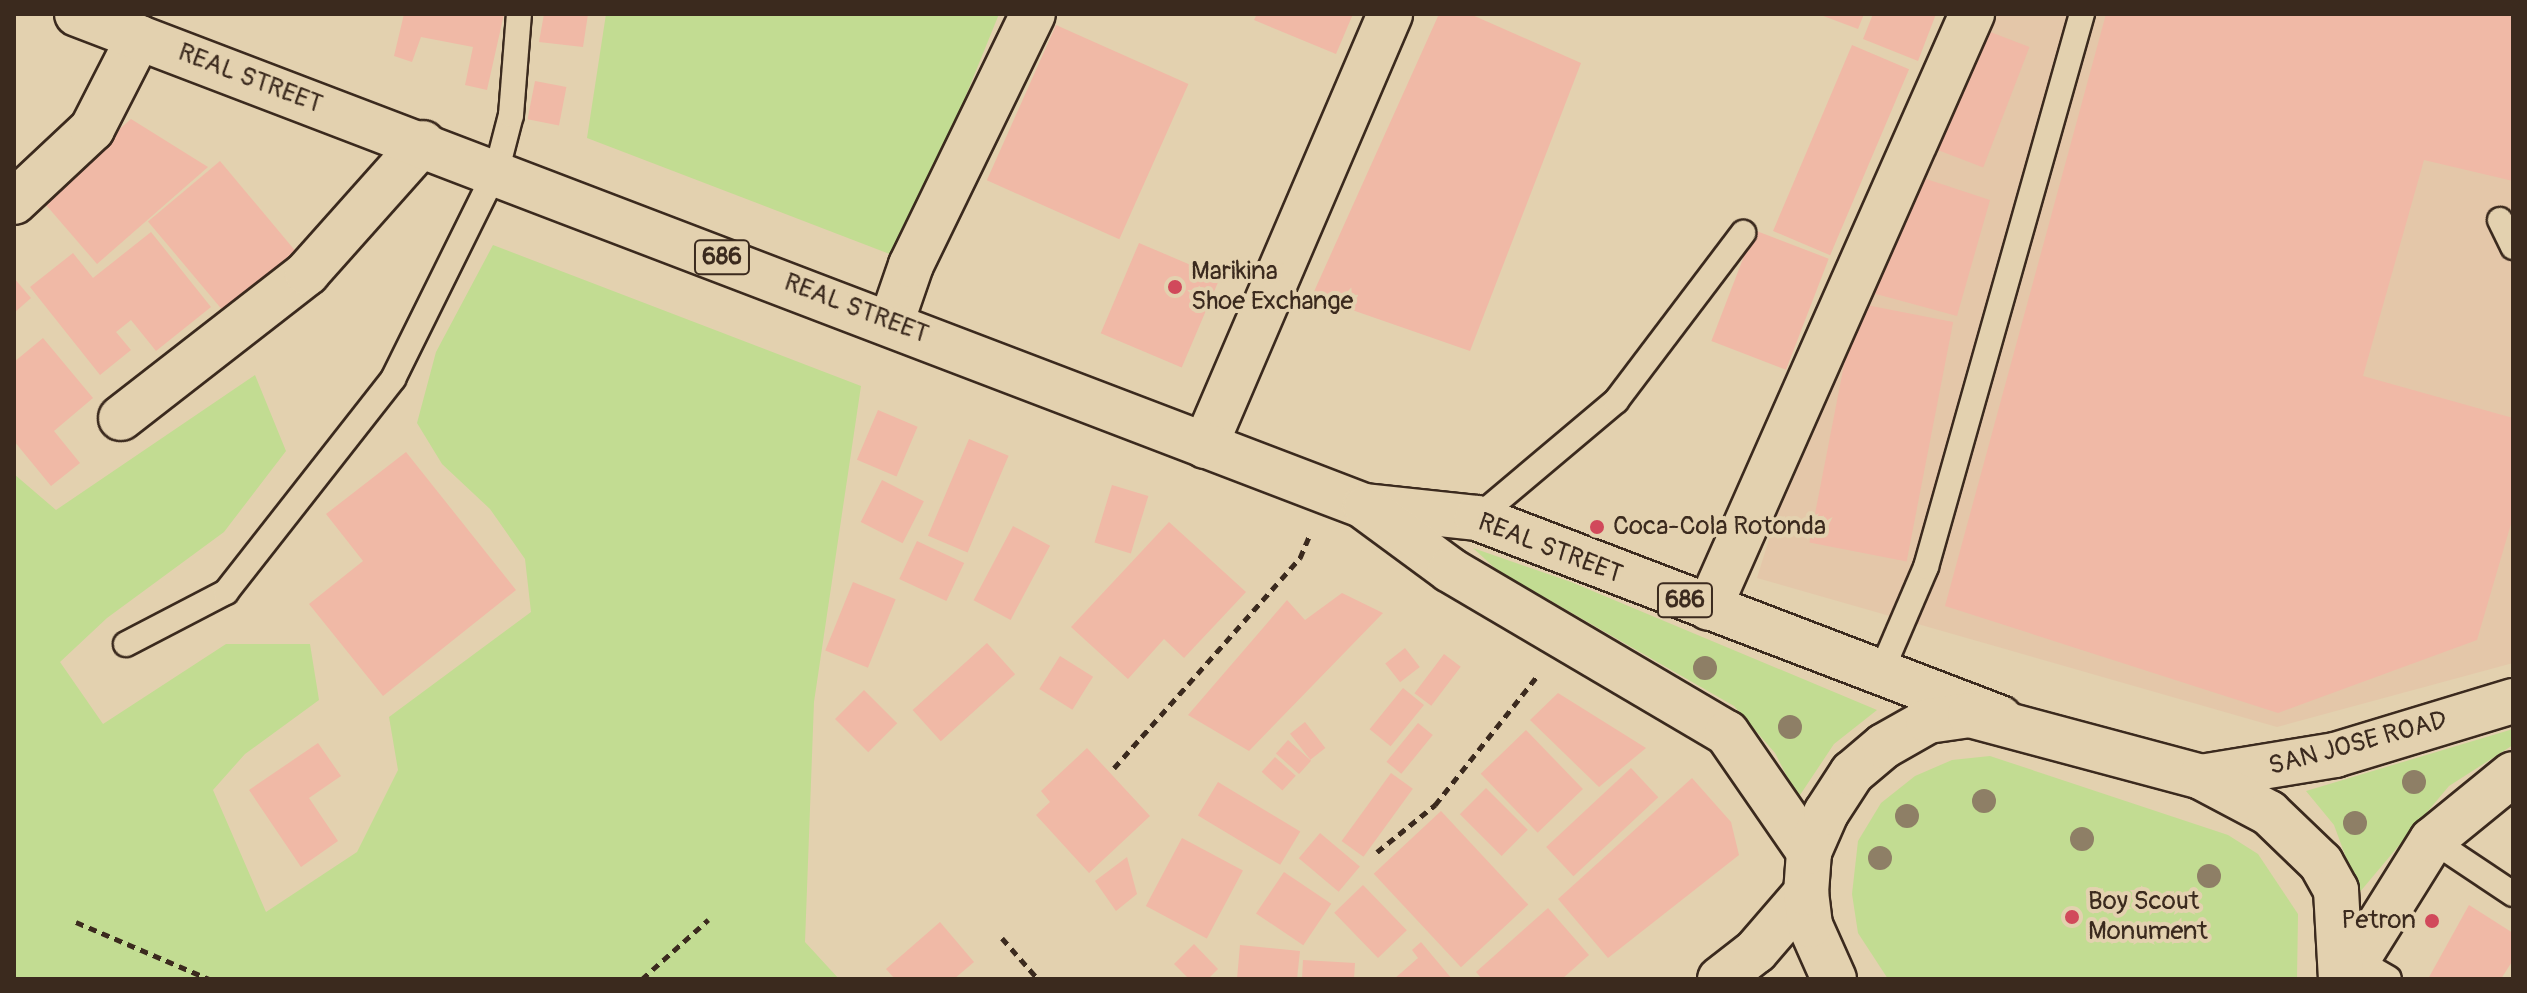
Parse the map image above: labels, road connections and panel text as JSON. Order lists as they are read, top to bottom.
{
  "streets": {
    "main road": ["REAL STREET", "686", "SAN JOSE ROAD"]
  },
  "places": [
    "Marikina Shoe Exchange",
    "Coca-Cola Rotonda",
    "Boy Scout Monument",
    "Petron"
  ]
}
